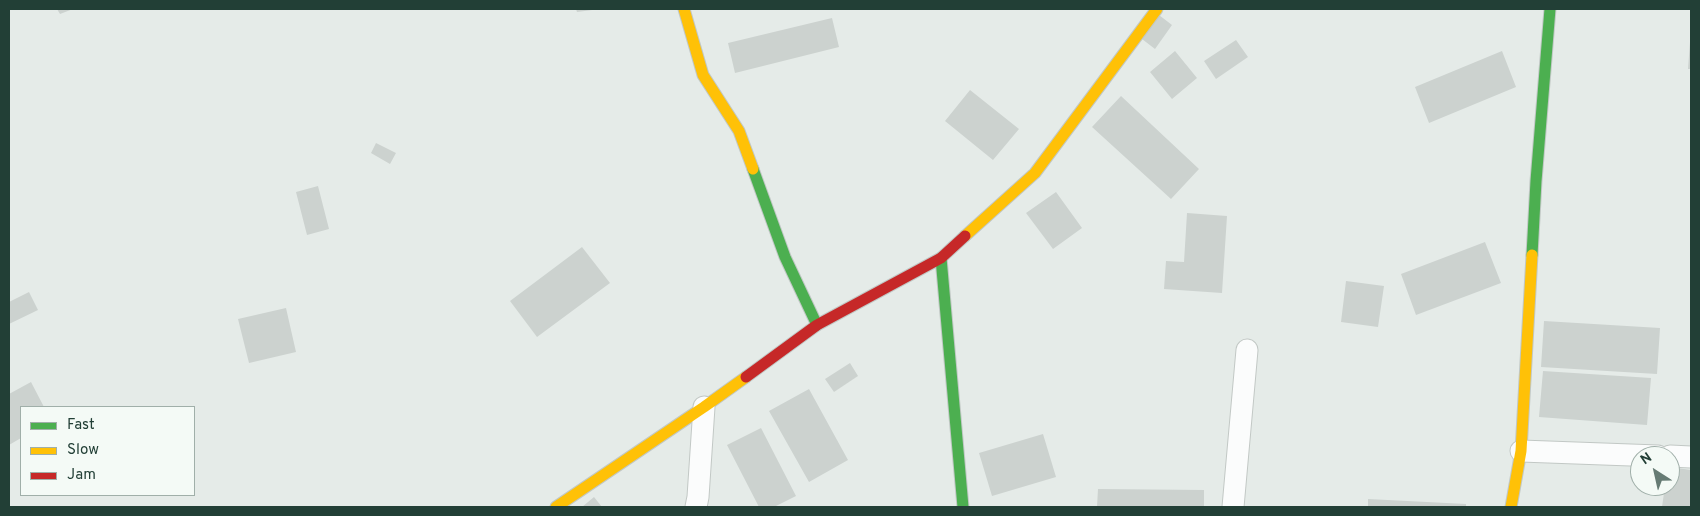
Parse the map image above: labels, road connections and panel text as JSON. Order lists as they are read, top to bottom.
{
  "legend": ["Fast", "Slow", "Jam"],
  "north": "top left"
}
